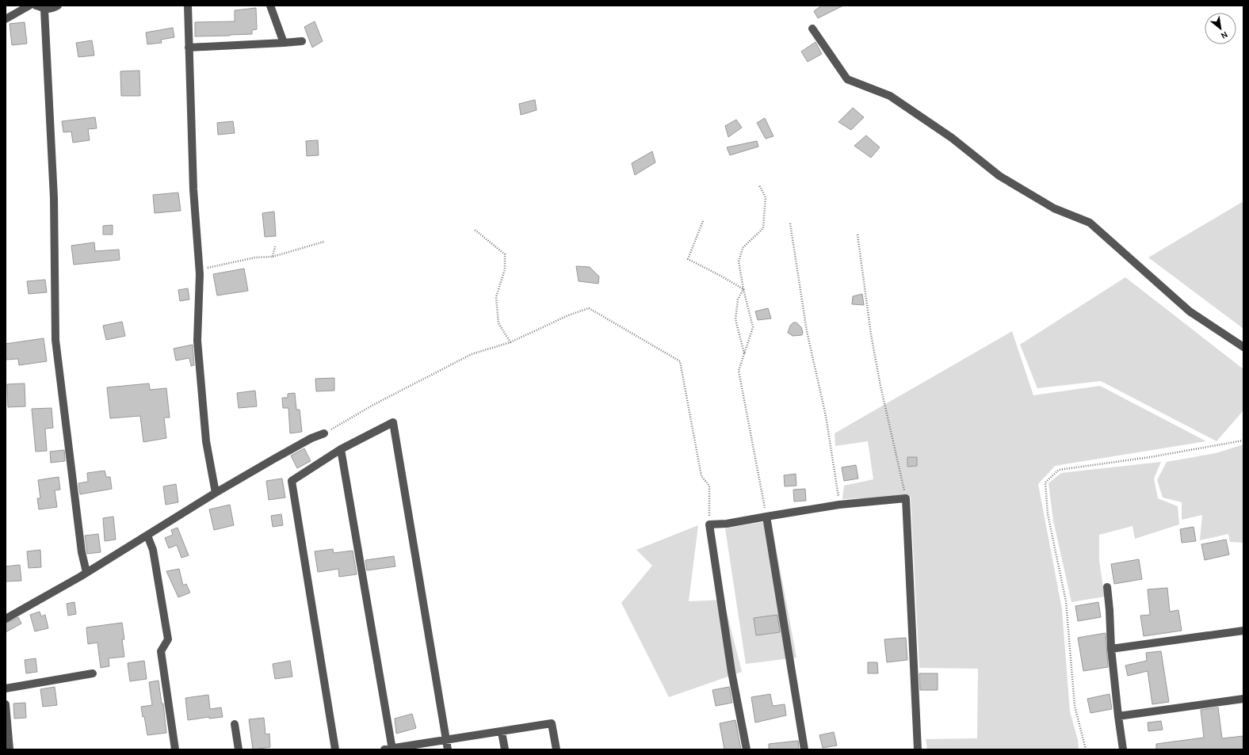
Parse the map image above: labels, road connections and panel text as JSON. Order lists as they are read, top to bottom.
{
  "north": "bottom right"
}
